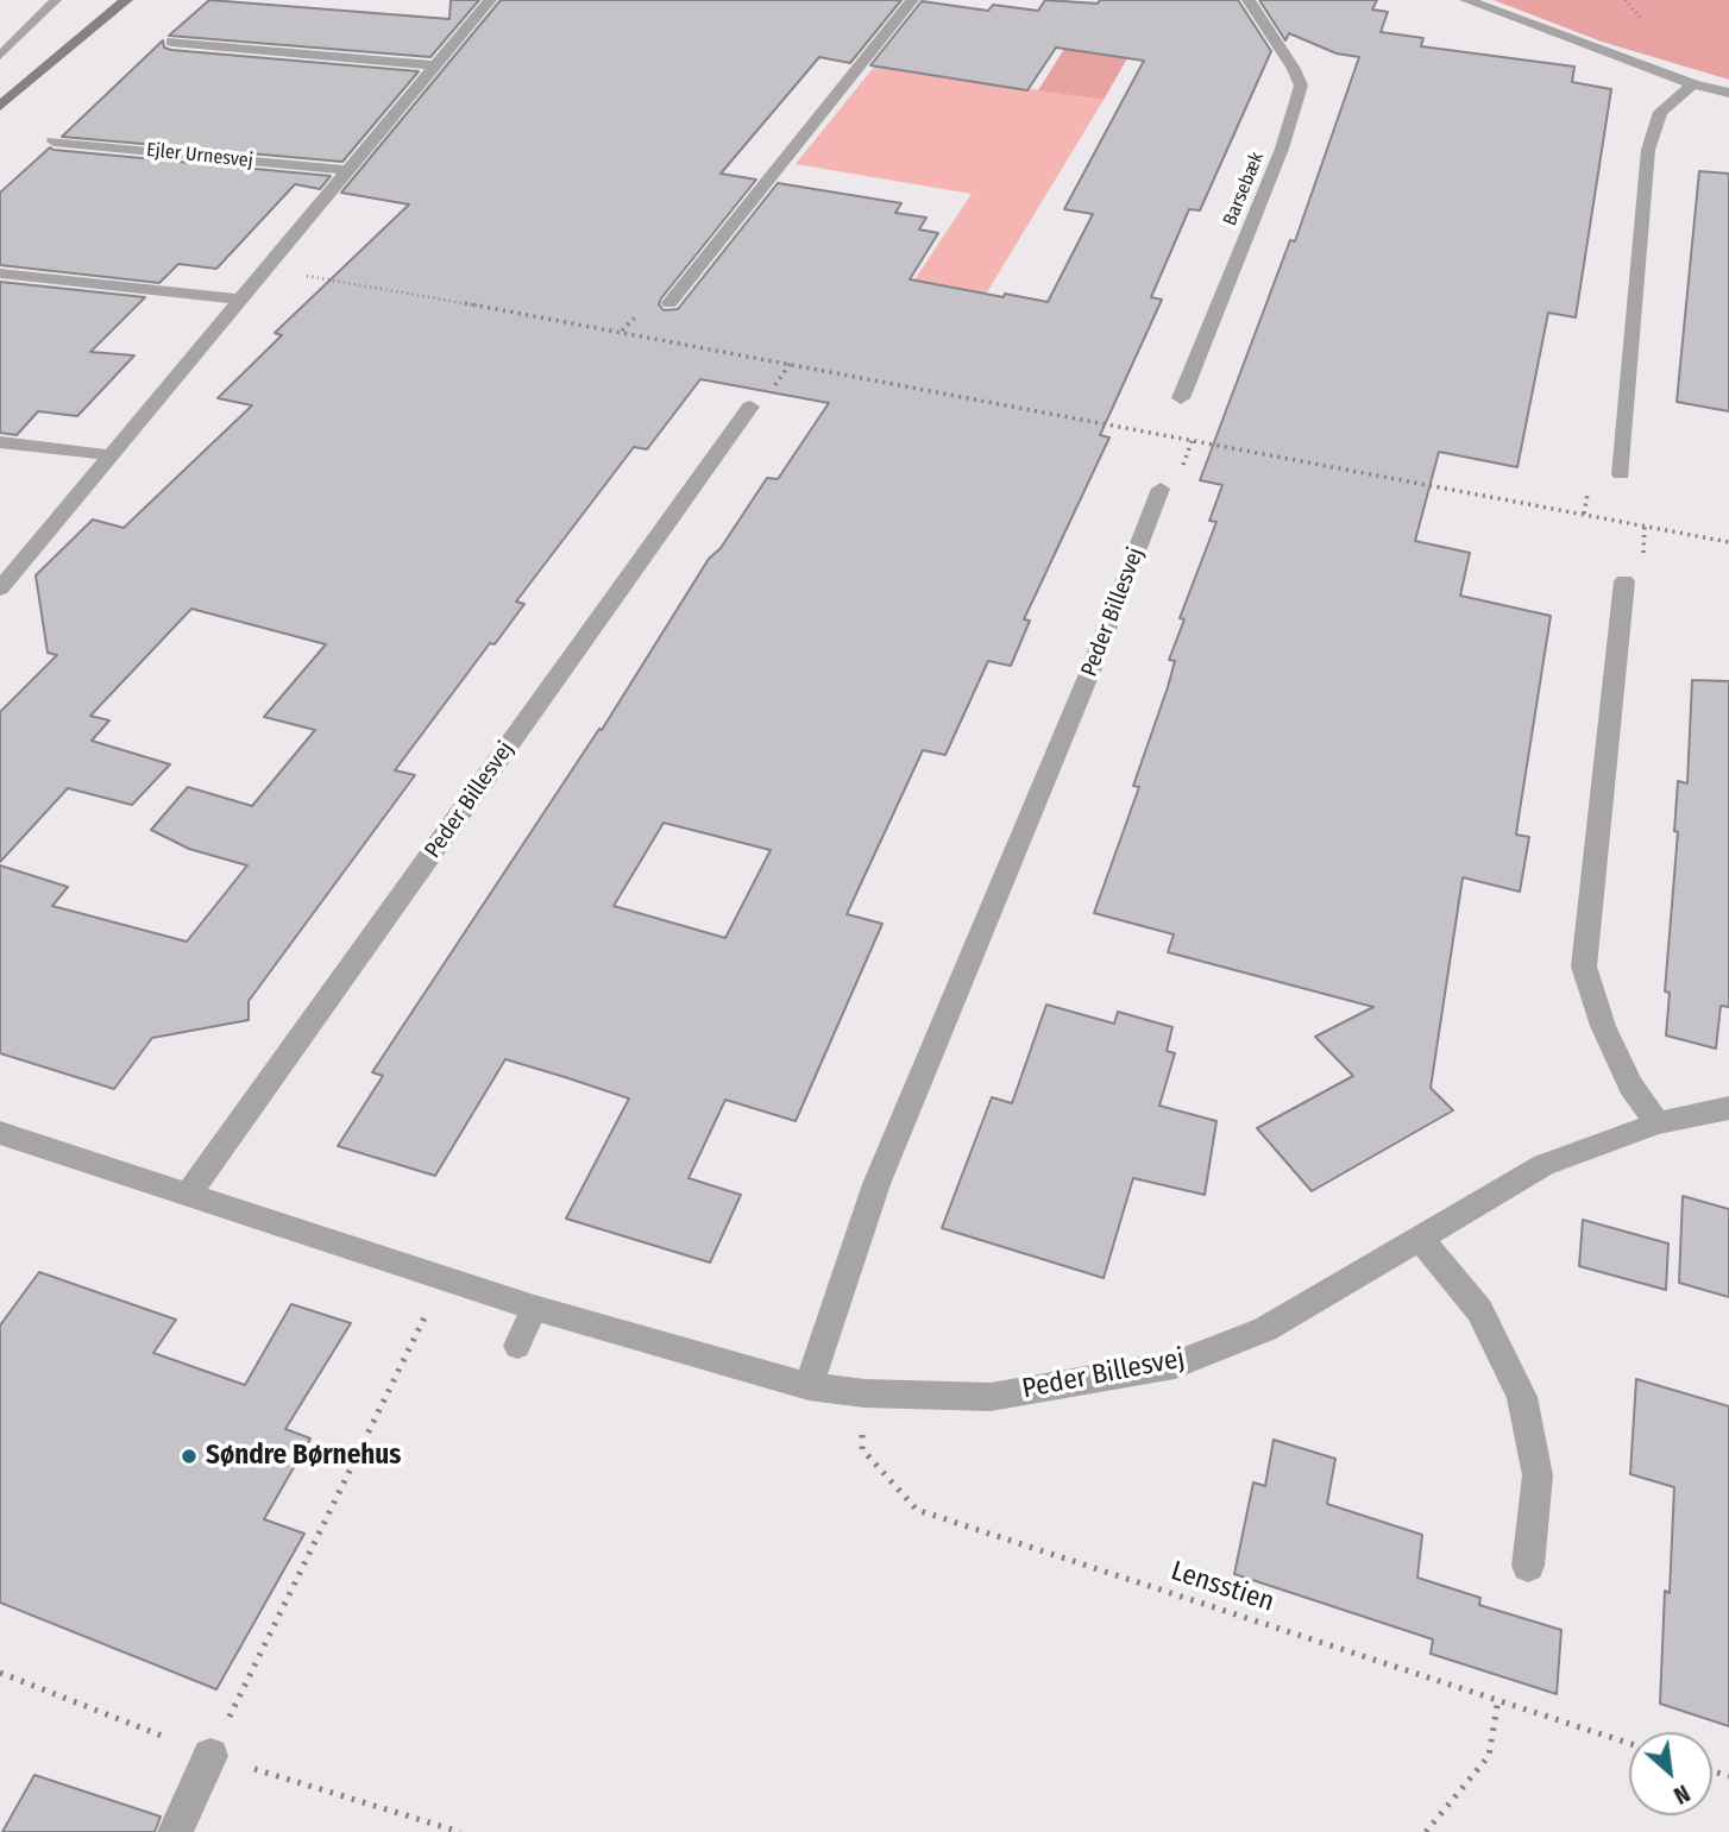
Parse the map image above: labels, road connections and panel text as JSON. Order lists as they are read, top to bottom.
{
  "streets": {
    "street": ["Ejler Urnesvej", "Barsebæk", "Peder Billesvej"],
    "path": ["Lensstien"]
  },
  "crossings": [
    ["Peder Billesvej", "Lensstien"]
  ],
  "places": ["Søndre Børnehus"],
  "north": "bottom right"
}
